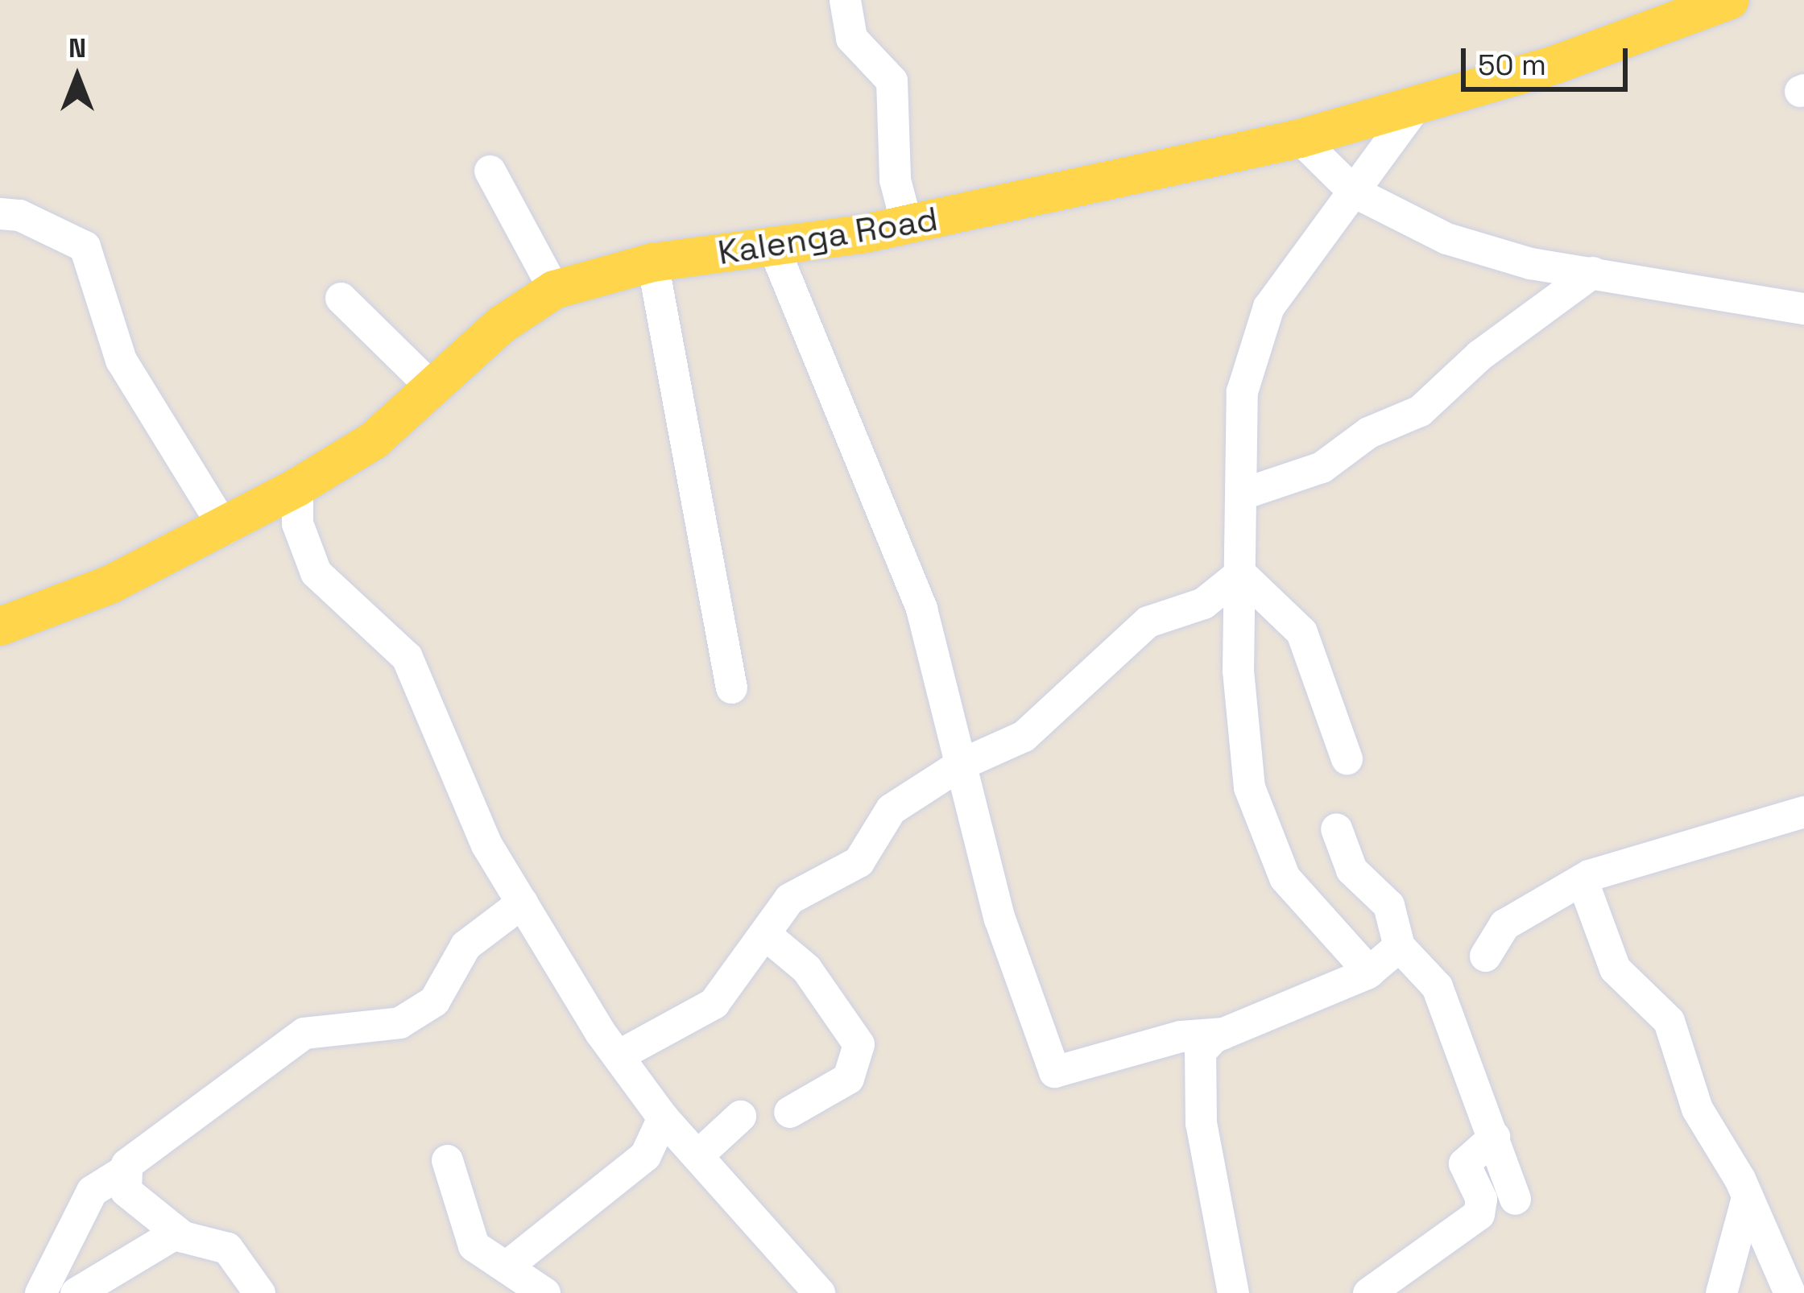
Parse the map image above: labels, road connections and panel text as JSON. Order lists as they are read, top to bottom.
{
  "streets": {
    "main road": ["Kalenga Road"]
  },
  "scale_bar": "50 m",
  "north": "top"
}
